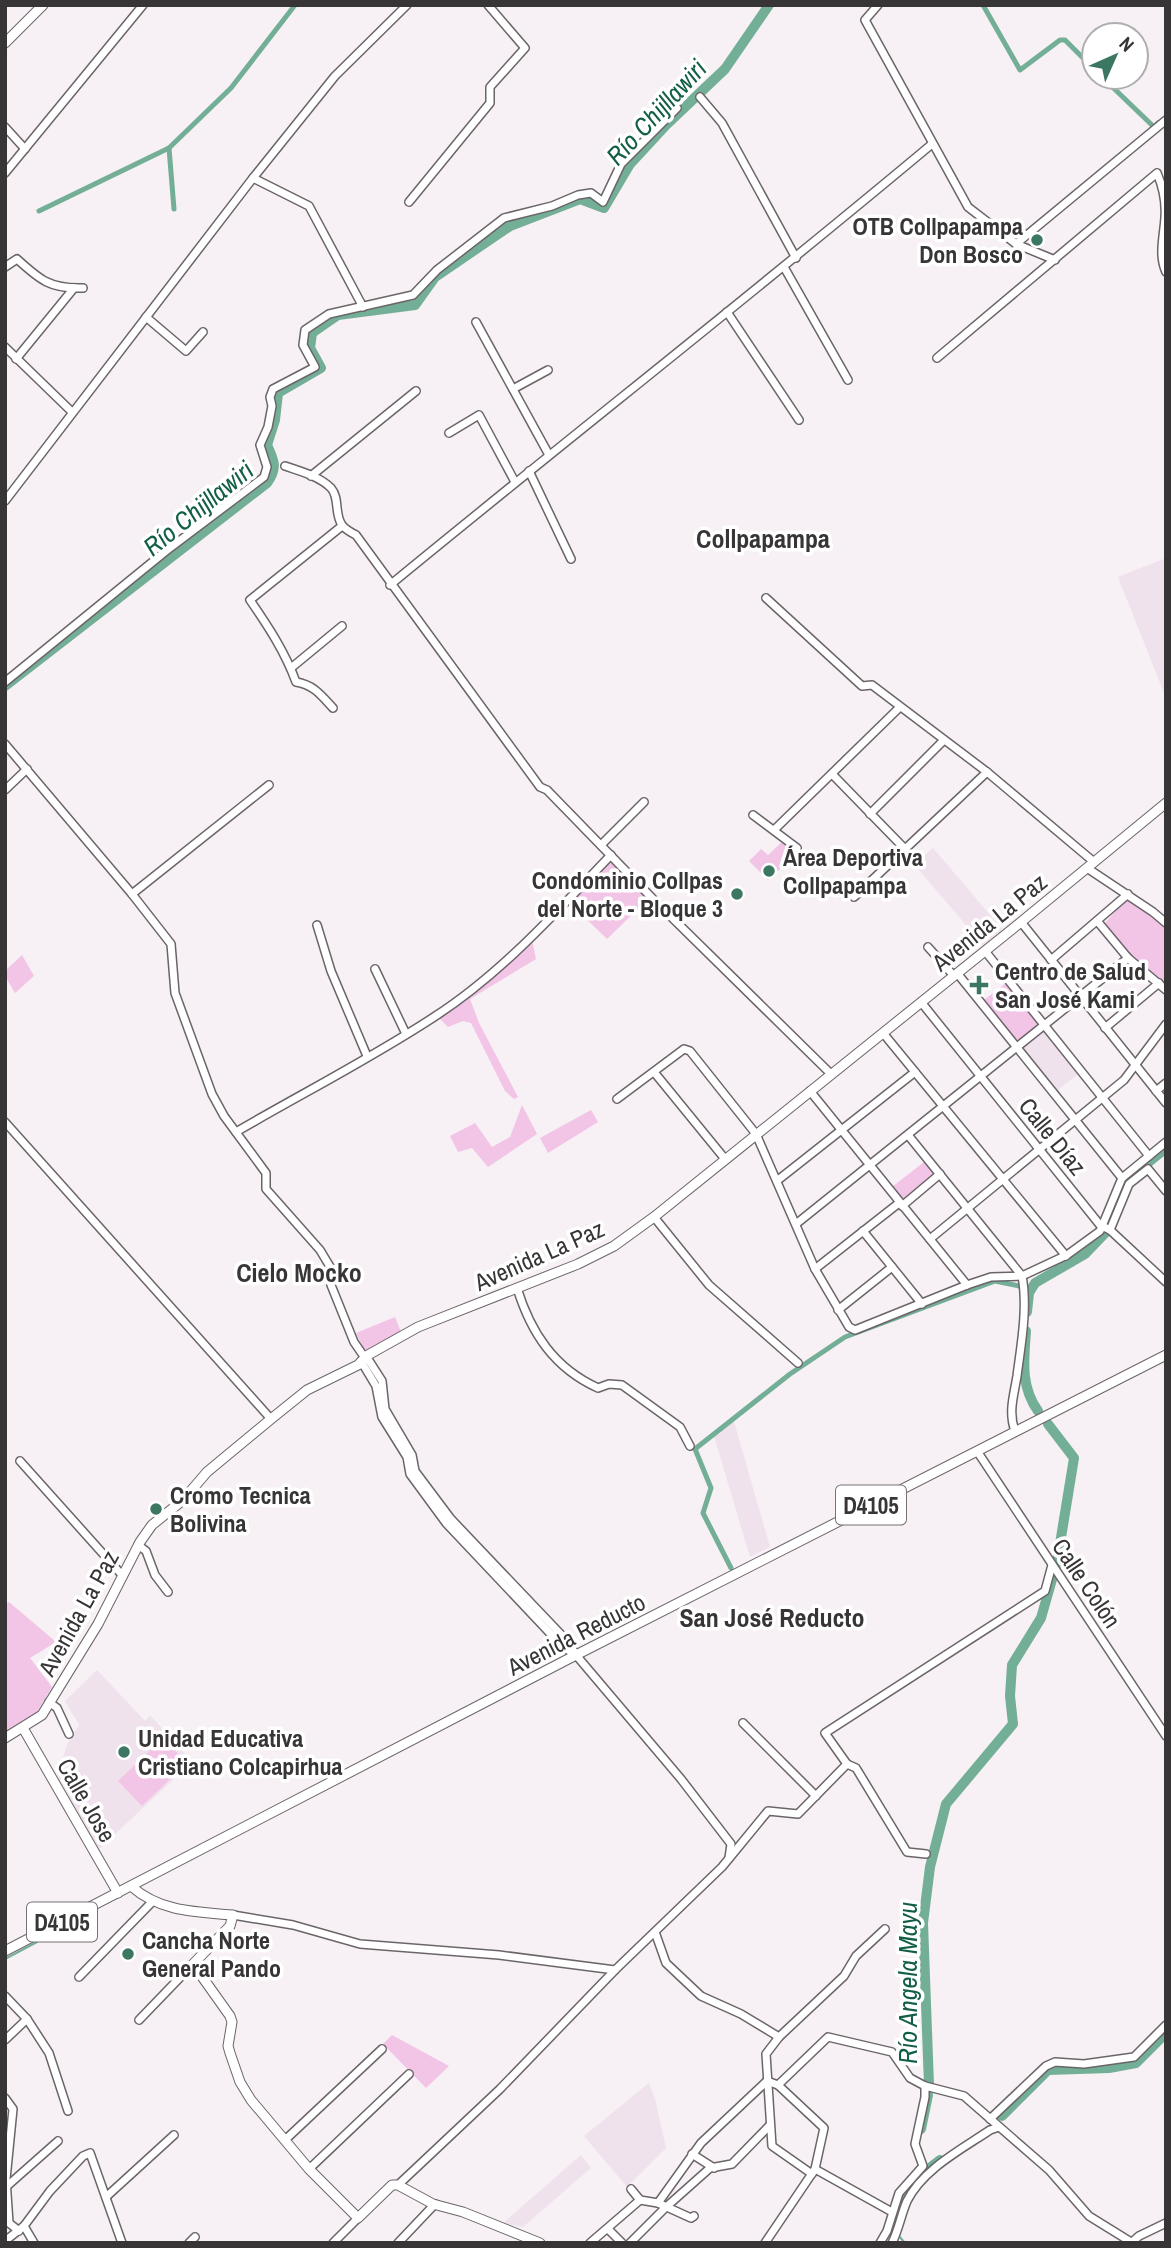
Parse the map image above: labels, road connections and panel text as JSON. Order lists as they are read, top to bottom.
{
  "streets": {
    "main road": [
      "Avenida La Paz",
      "D4105",
      "Avenida Reducto",
      "Calle Jose"
    ],
    "street": ["Calle Díaz", "Calle Colón"]
  },
  "crossings": [
    ["Avenida La Paz", "Calle Díaz"],
    ["Avenida La Paz", "Calle Jose"],
    ["Calle Colón", "Avenida Reducto"],
    ["Avenida Reducto", "Calle Jose"]
  ],
  "districts": ["Collpapampa", "Cielo Mocko", "San José Reducto"],
  "water": ["Río Chijllawiri", "Río Angela Mayu"],
  "places": {
    "other": [
      "OTB Collpapampa Don Bosco",
      "Área Deportiva Collpapampa",
      "Condominio Collpas del Norte - Bloque 3",
      "Cromo Tecnica Bolivina",
      "Unidad Educativa Cristiano Colcapirhua",
      "Cancha Norte General Pando"
    ],
    "health": ["Centro de Salud San José Kami"]
  },
  "north": "top right"
}
